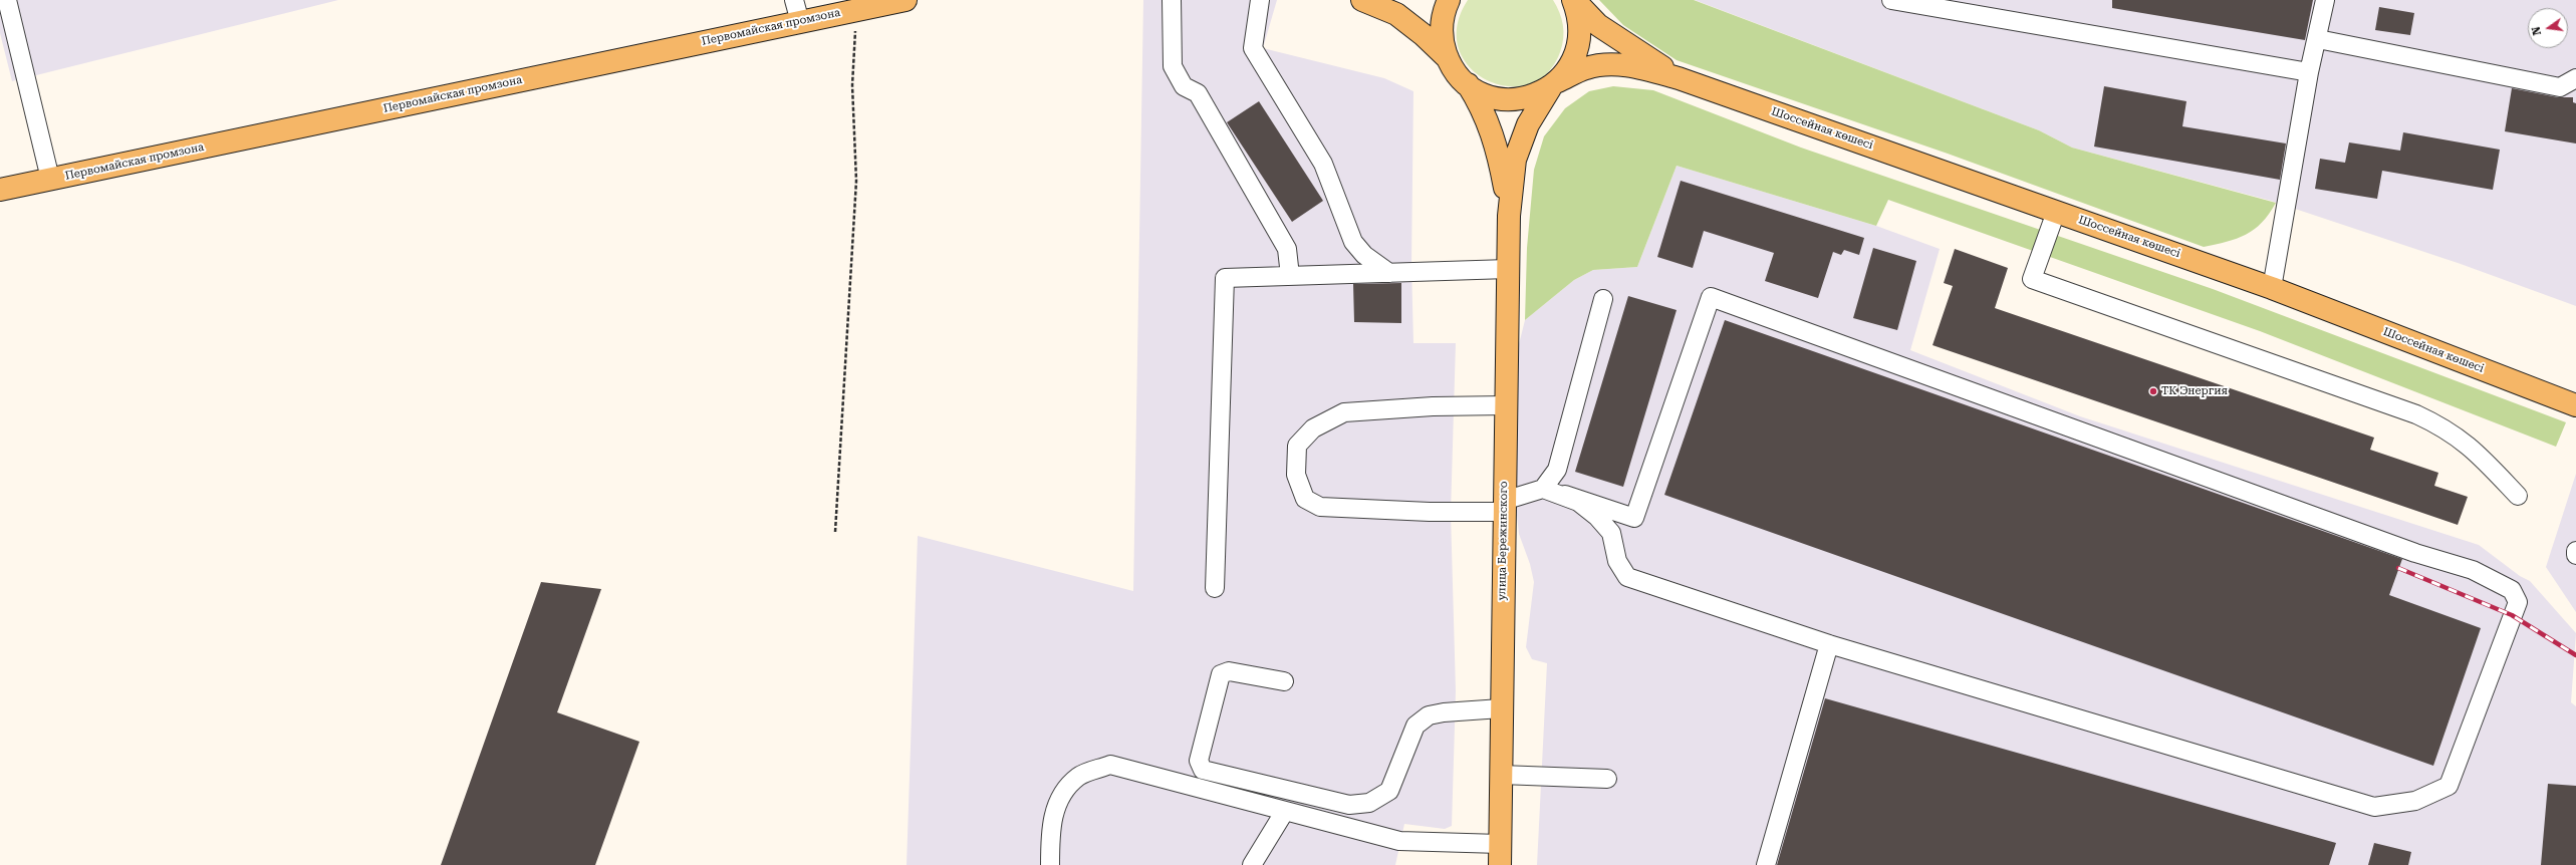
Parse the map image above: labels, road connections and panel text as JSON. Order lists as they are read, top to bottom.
{
  "streets": {
    "main road": ["Первомайская промзона", "Шоссейная көшесі", "улица Бережинского"]
  },
  "places": ["ТК Энергия"],
  "north": "left"
}
